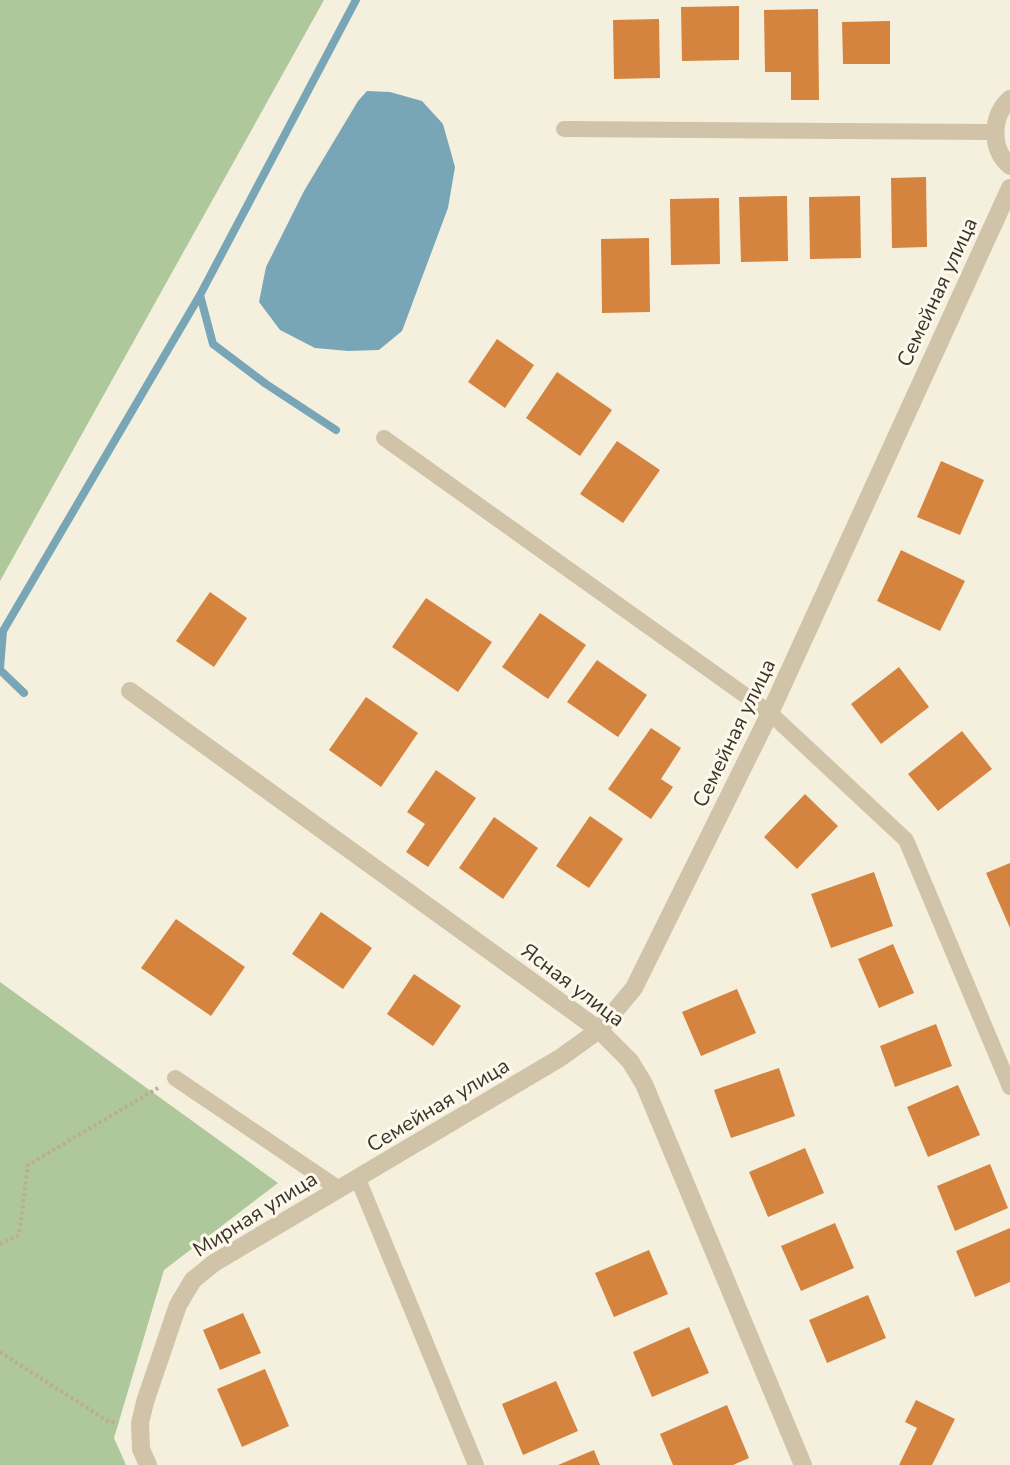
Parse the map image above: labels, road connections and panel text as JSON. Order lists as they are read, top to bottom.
{
  "streets": {
    "street": ["Семейная улица", "Ясная улица", "Мирная улица"]
  },
  "crossings": [
    ["Семейная улица", "Ясная улица"],
    ["Семейная улица", "Мирная улица"]
  ]
}
